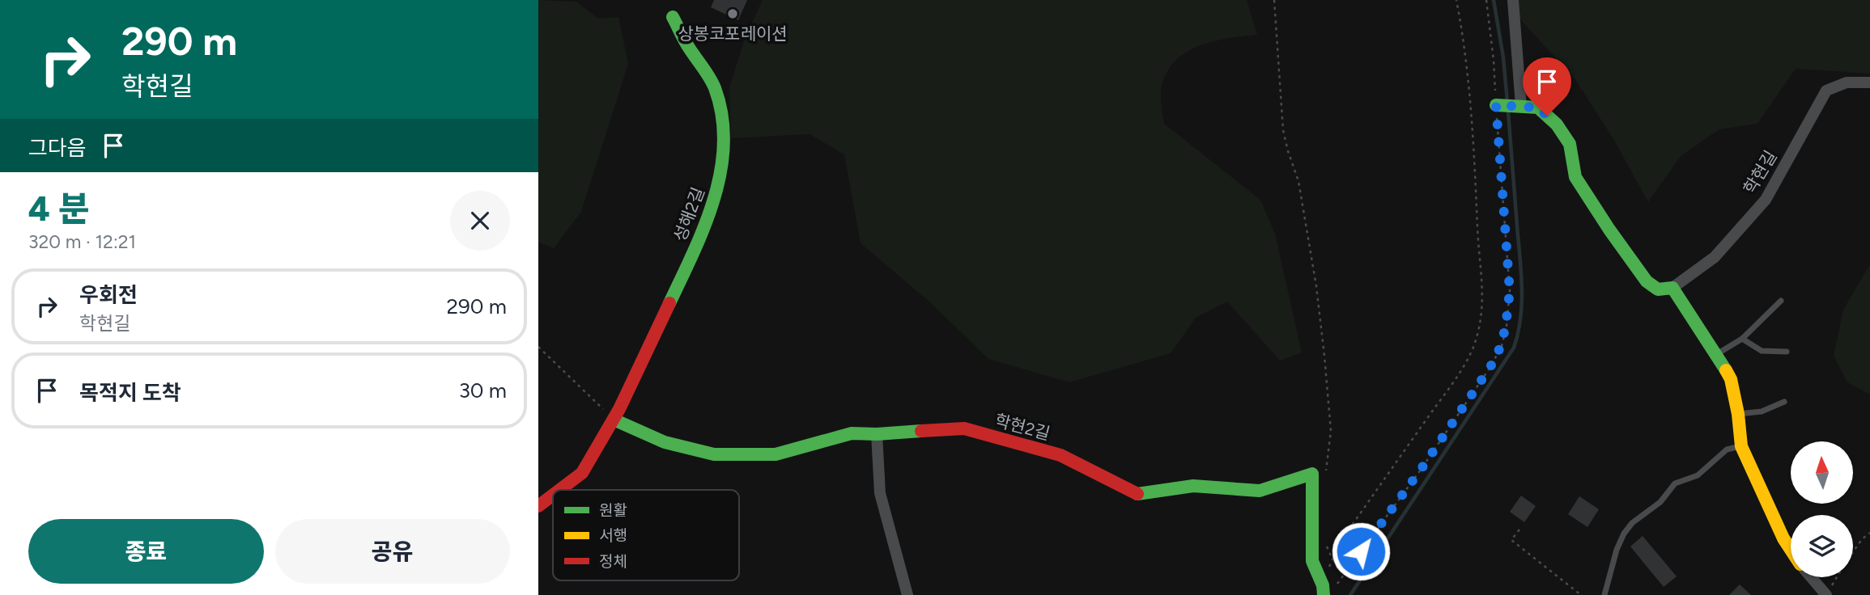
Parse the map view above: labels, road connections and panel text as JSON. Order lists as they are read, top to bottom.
{
  "streets": {
    "street": ["학현길", "성해2길", "학현2길"]
  },
  "crossings": [
    ["성해2길", "학현2길"]
  ],
  "places": ["상봉코포레이션"],
  "legend": ["원활", "서행", "정체"],
  "north": "top",
  "page": {
    "turn": ["290 m", "학현길"],
    "then": "그다음",
    "heading": ["4 분", "320 m · 12:21"],
    "list": [
      {
        "name": "우회전",
        "note": "학현길",
        "value": "290 m"
      },
      {
        "name": "목적지 도착",
        "value": "30 m"
      }
    ],
    "buttons": ["종료", "공유"]
  }
}
